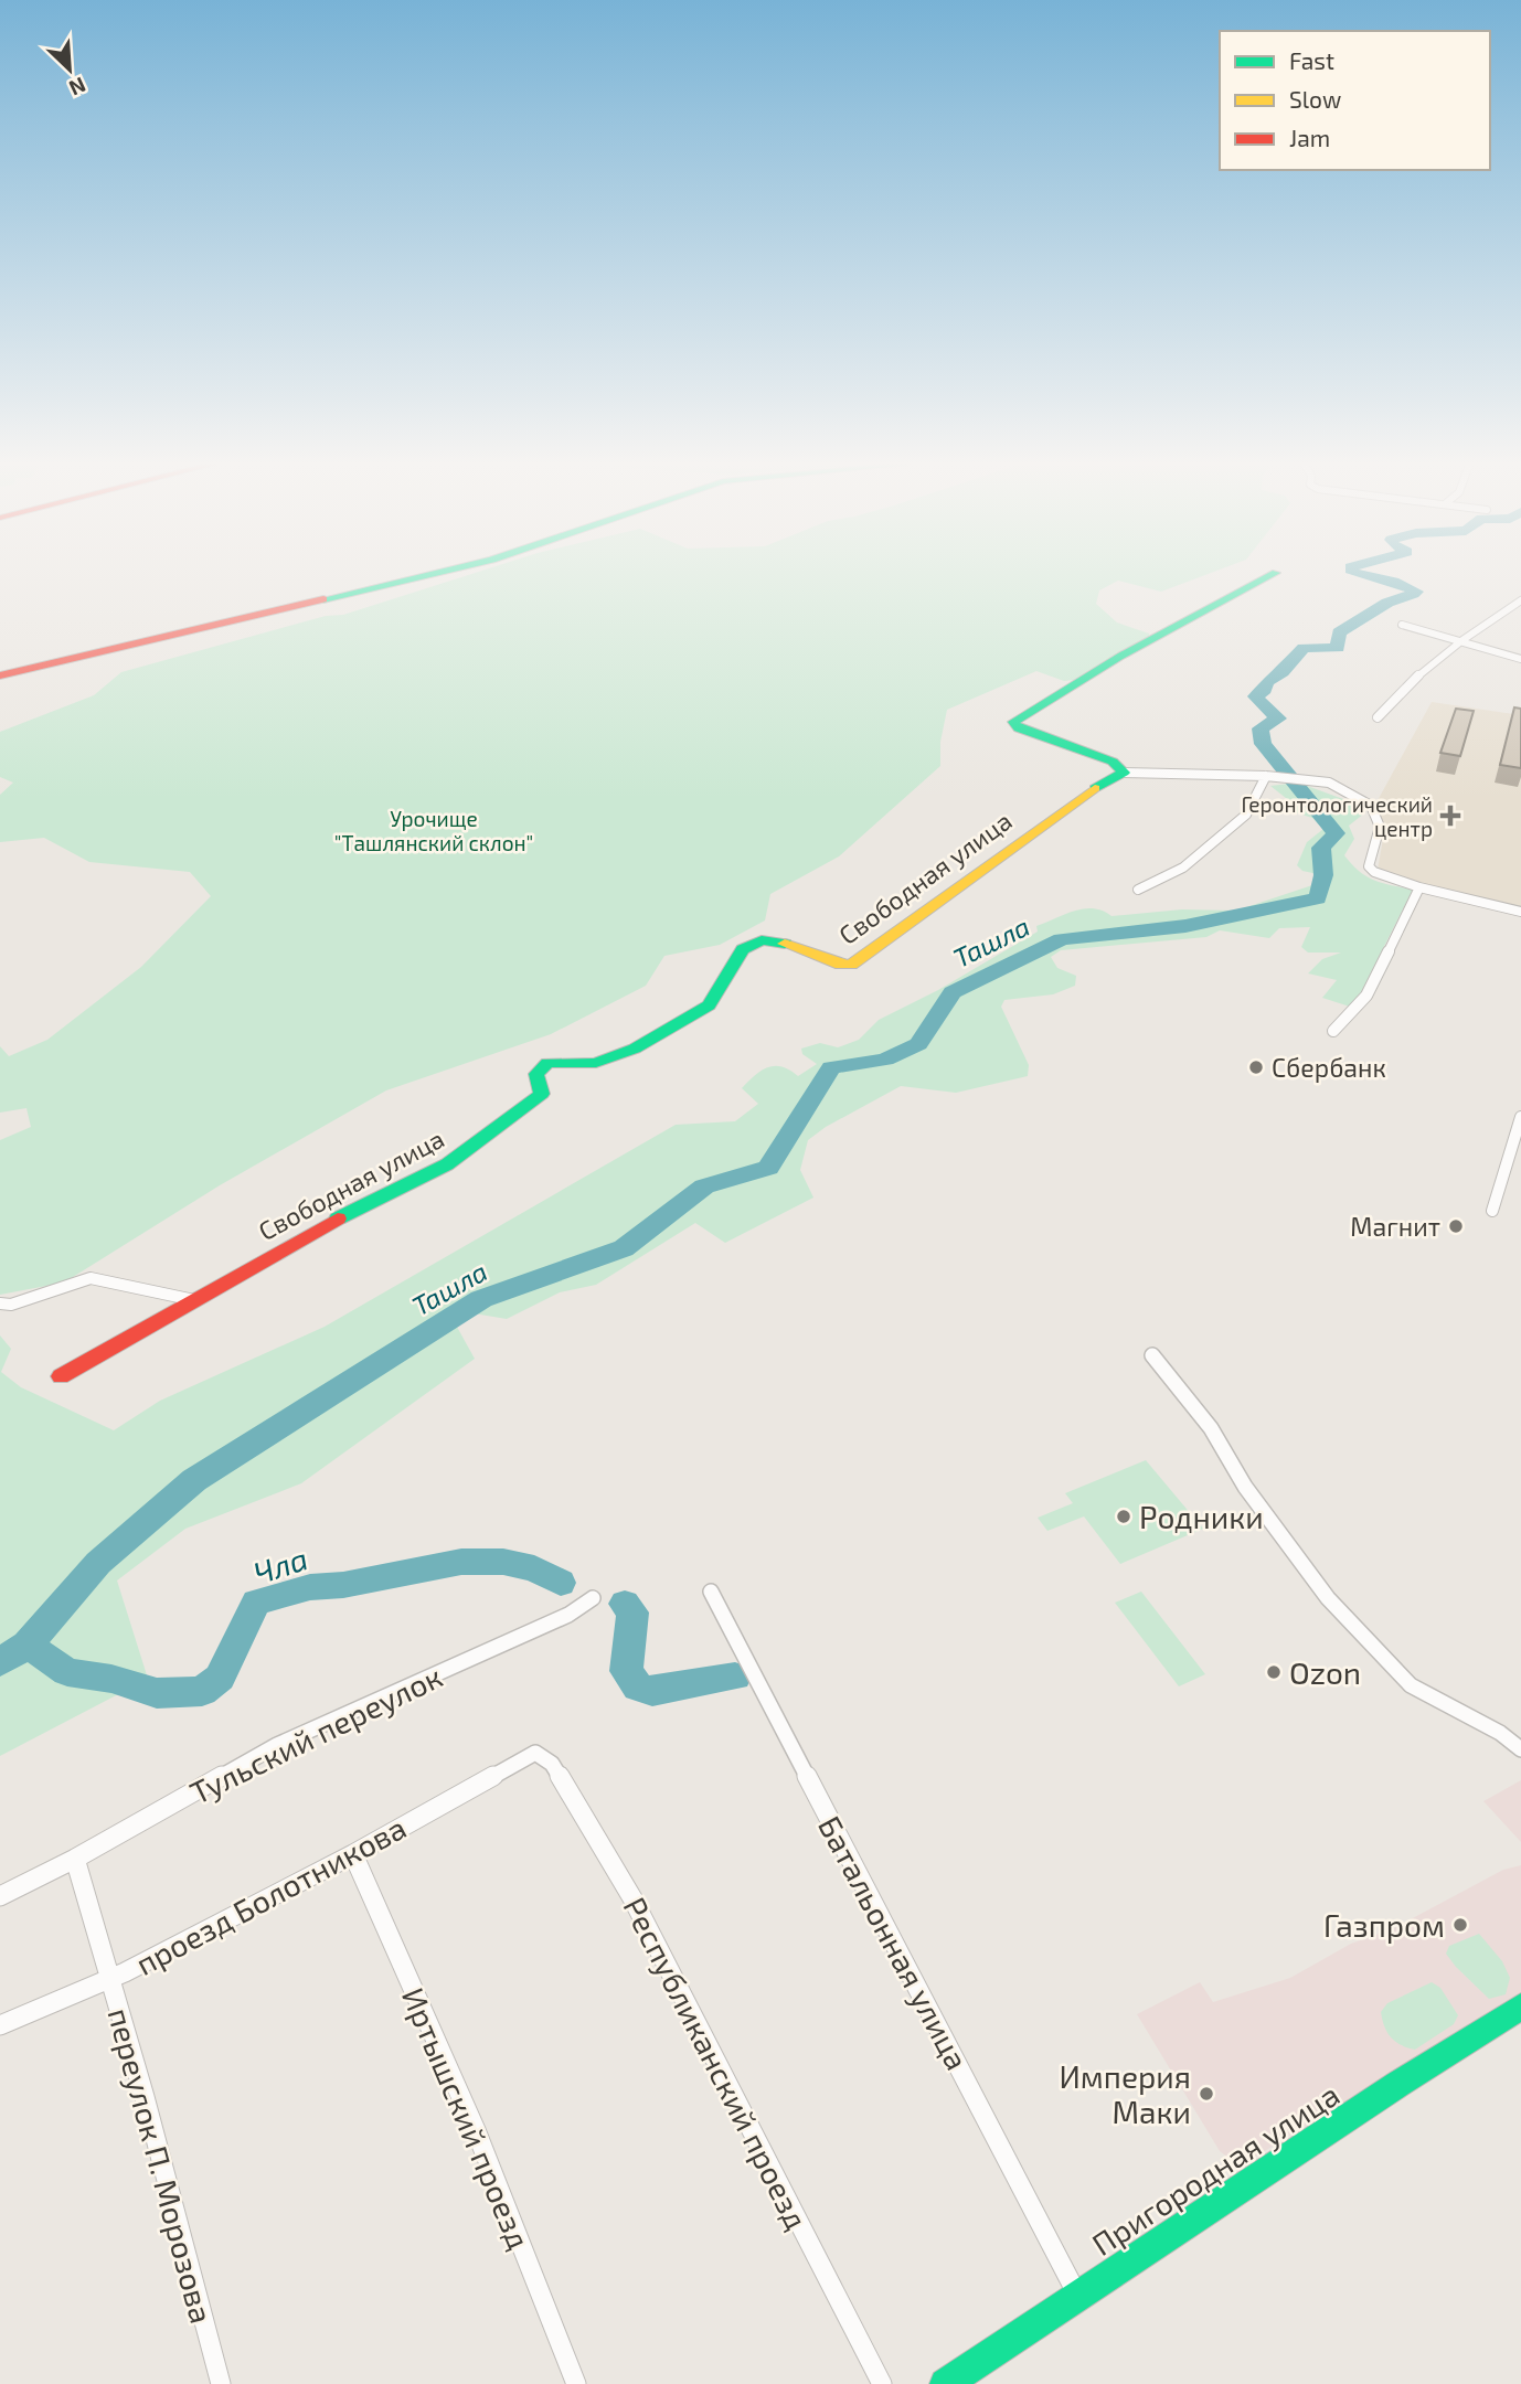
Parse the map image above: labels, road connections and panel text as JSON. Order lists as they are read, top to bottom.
{
  "streets": {
    "street": [
      "Свободная улица",
      "Тульский переулок",
      "проезд Болотникова",
      "Батальонная улица",
      "Республиканский проезд",
      "Иртышский проезд",
      "переулок П. Морозова",
      "Пригородная улица"
    ]
  },
  "crossings": [
    ["Тульский переулок", "переулок П. Морозова"],
    ["проезд Болотникова", "Республиканский проезд"],
    ["проезд Болотникова", "Иртышский проезд"],
    ["проезд Болотникова", "переулок П. Морозова"],
    ["Батальонная улица", "Пригородная улица"]
  ],
  "water": ["Ташла", "Чла"],
  "parks": ["Урочище \"Ташлянский склон\""],
  "places": {
    "health": ["Геронтологический центр"],
    "other": [
      "Сбербанк",
      "Магнит",
      "Родники",
      "Ozon",
      "Газпром",
      "Империя Маки"
    ]
  },
  "legend": ["Fast", "Slow", "Jam"],
  "north": "bottom right"
}
